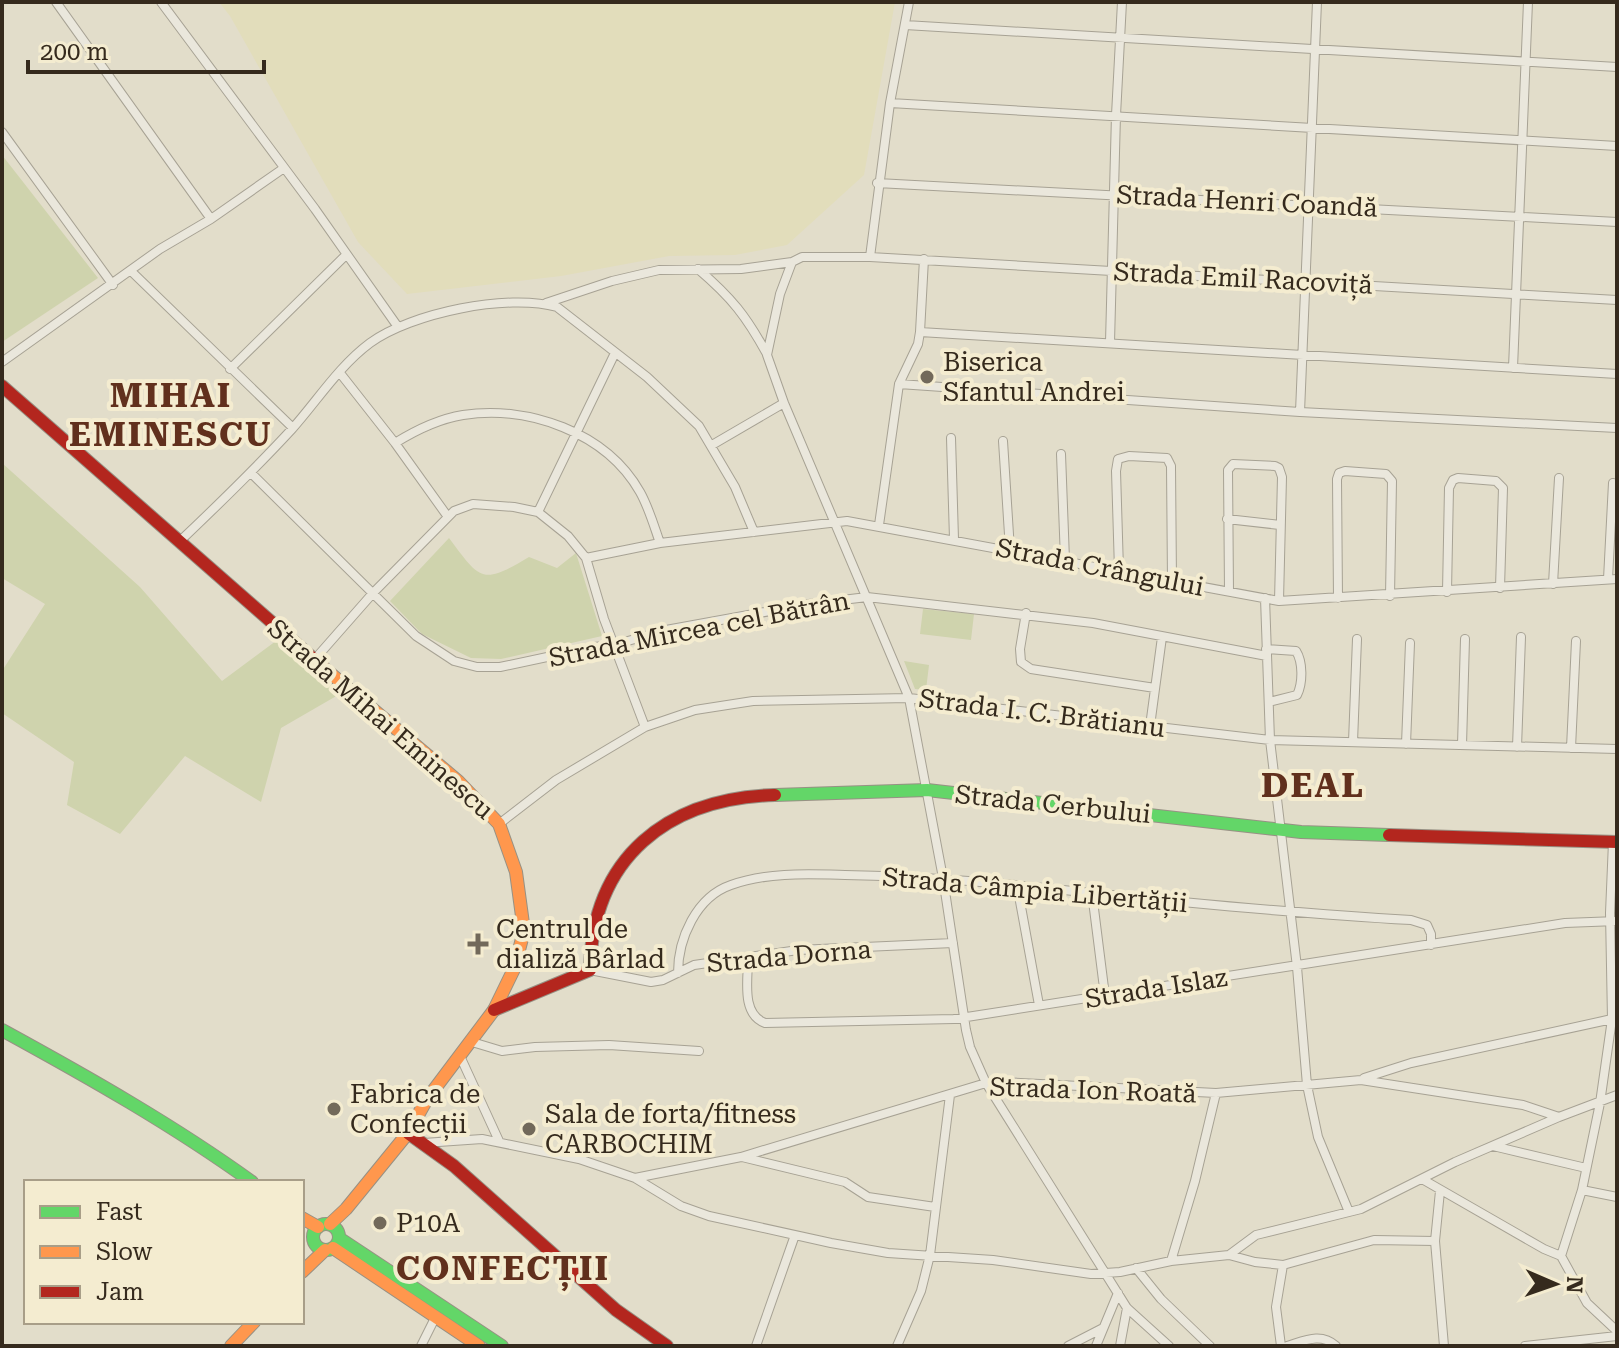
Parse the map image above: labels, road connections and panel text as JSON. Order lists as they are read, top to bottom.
{
  "streets": {
    "main road": ["Strada Mihai Eminescu", "Strada Cerbului"],
    "street": [
      "Strada Henri Coandă",
      "Strada Emil Racoviță",
      "Strada Crângului",
      "Strada Mircea cel Bătrân",
      "Strada I. C. Brătianu",
      "Strada Câmpia Libertății",
      "Strada Dorna",
      "Strada Islaz",
      "Strada Ion Roată"
    ]
  },
  "crossings": [
    ["Strada I. C. Brătianu", "Strada Mihai Eminescu"],
    ["Strada Cerbului", "Strada Dorna"],
    ["Strada Câmpia Libertății", "Strada Dorna"],
    ["Strada Câmpia Libertății", "Strada Islaz"],
    ["Strada Dorna", "Strada Islaz"]
  ],
  "districts": ["MIHAI EMINESCU", "DEAL", "CONFECȚII"],
  "places": {
    "other": [
      "Biserica Sfantul Andrei",
      "Fabrica de Confecții",
      "Sala de forta/fitness CARBOCHIM",
      "P10A"
    ],
    "health": ["Centrul de dializă Bârlad"]
  },
  "legend": ["Fast", "Slow", "Jam"],
  "scale_bar": "200 m",
  "north": "right"
}
